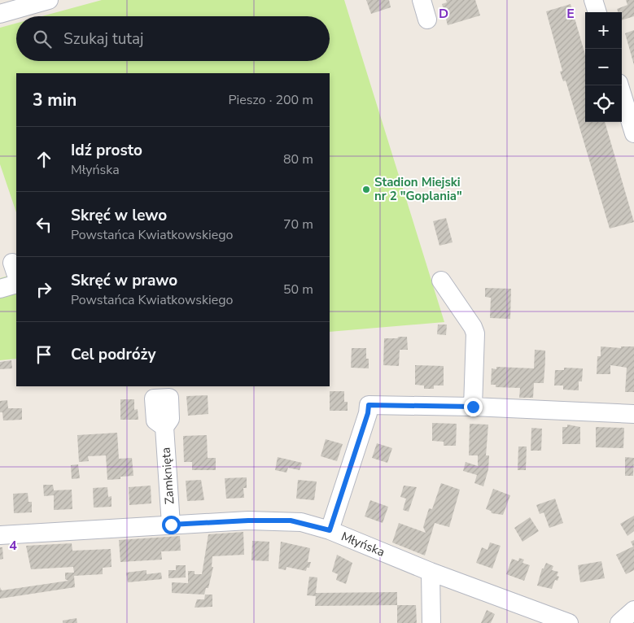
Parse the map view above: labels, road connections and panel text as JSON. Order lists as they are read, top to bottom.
{
  "streets": {
    "street": ["Zamknięta", "Młyńska"]
  },
  "crossings": [
    ["Zamknięta", "Młyńska"]
  ],
  "places": ["Stadion Miejski nr 2 \"Goplania\""],
  "page": {
    "map_buttons": ["+", "−"],
    "search": "Szukaj tutaj",
    "heading": ["3 min", "Pieszo · 200 m"],
    "list": [
      ["Idź prosto", "Młyńska", "80 m"],
      ["Skręć w lewo", "Powstańca Kwiatkowskiego", "70 m"],
      ["Skręć w prawo", "Powstańca Kwiatkowskiego", "50 m"],
      "Cel podróży"
    ]
  },
  "grid": {
    "columns": ["D", "E"],
    "rows": ["4"]
  }
}
